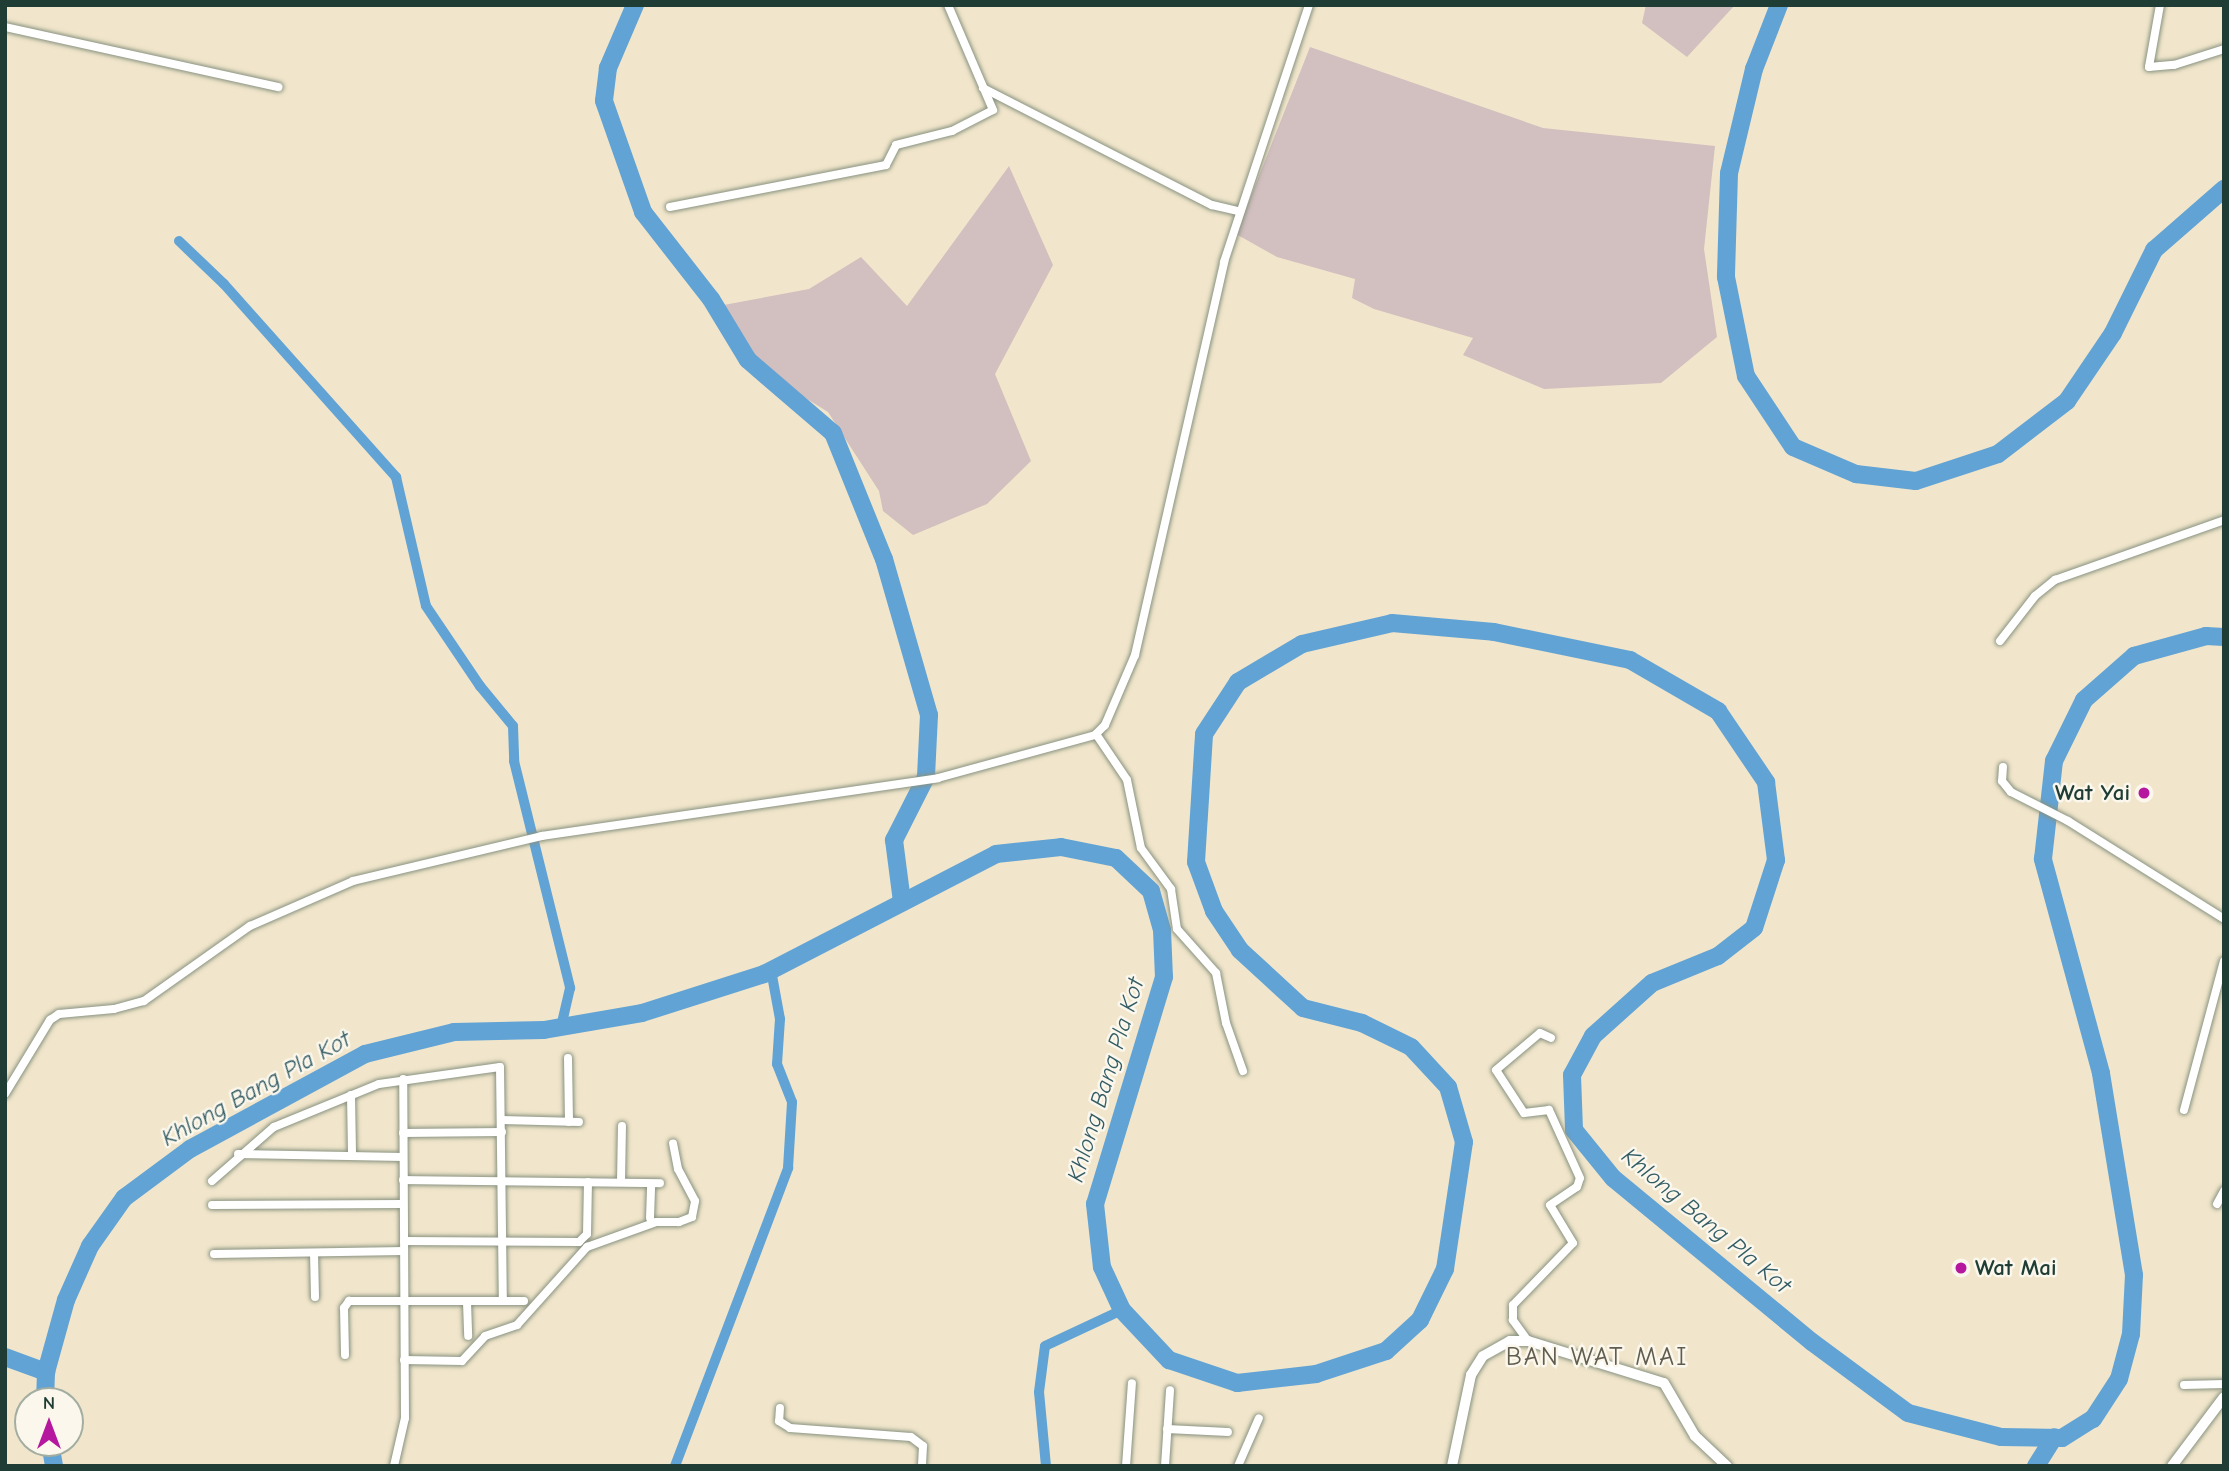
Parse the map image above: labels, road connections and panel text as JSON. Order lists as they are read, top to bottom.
{
  "districts": ["BAN WAT MAI"],
  "water": ["Khlong Bang Pla Kot"],
  "places": ["Wat Yai", "Wat Mai"],
  "north": "top"
}
